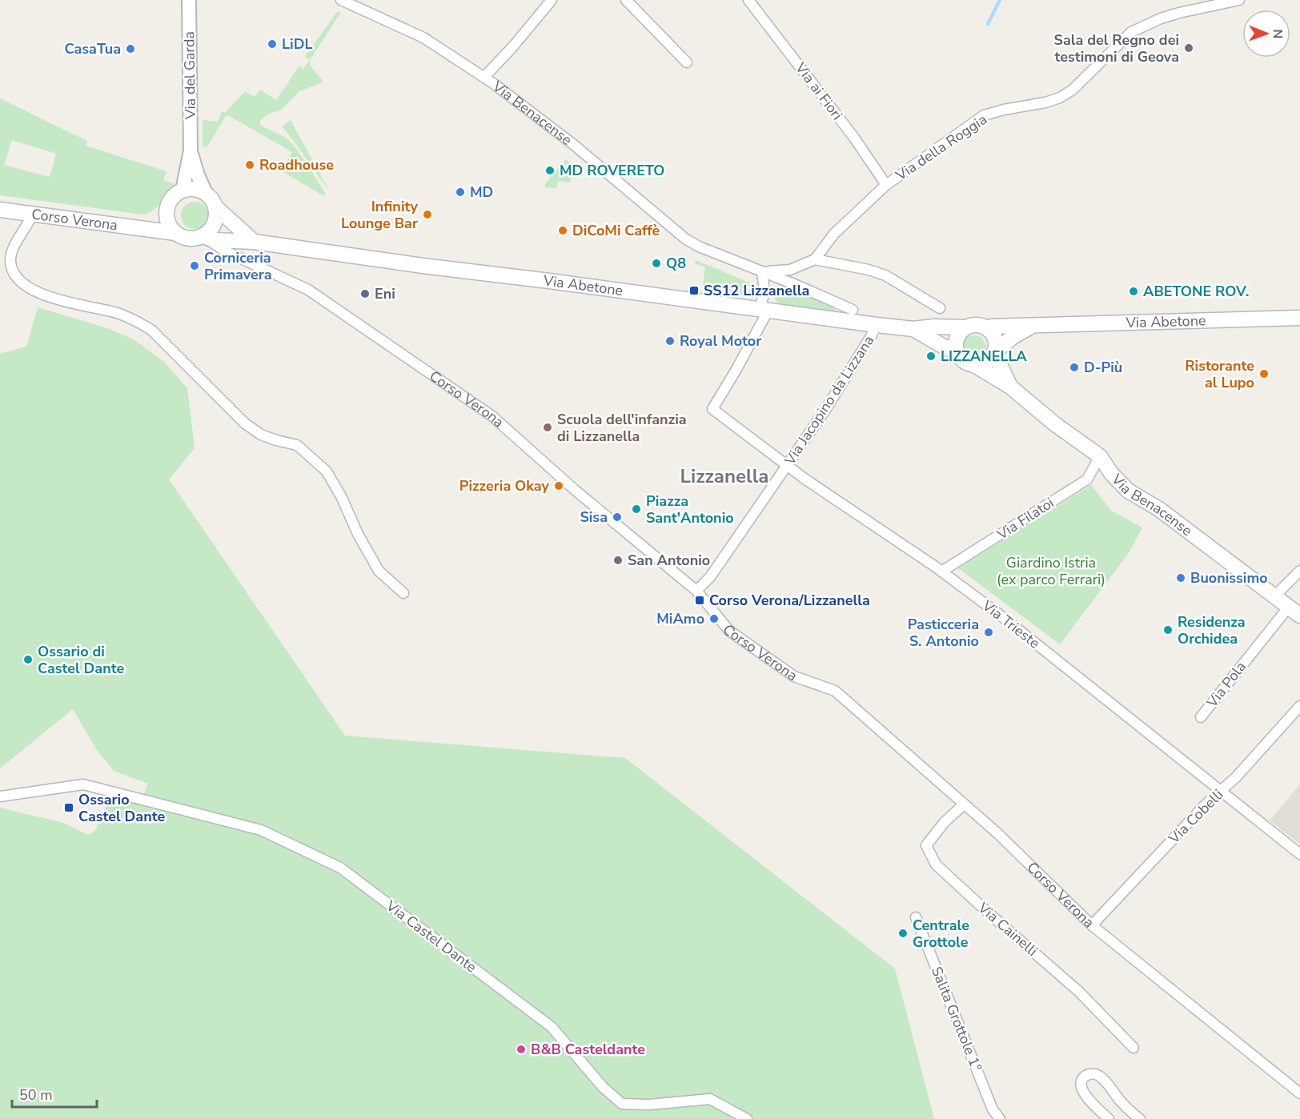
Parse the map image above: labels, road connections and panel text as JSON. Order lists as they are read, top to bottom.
{
  "streets": {
    "main road": ["Via Benacense", "Corso Verona", "Via Abetone"],
    "street": [
      "Via del Garda",
      "Via ai Fiori",
      "Via della Roggia",
      "Via Jacopino da Lizzana",
      "Via Filatoi",
      "Via Trieste",
      "Via Pola",
      "Via Cobelli",
      "Via Cainelli",
      "Via Castel Dante",
      "Salita Grottole 1°"
    ]
  },
  "crossings": [
    ["Via del Garda", "Corso Verona"],
    ["Via del Garda", "Via Abetone"],
    ["Via ai Fiori", "Via della Roggia"],
    ["Via Benacense", "Via Abetone"],
    ["Via Benacense", "Via Filatoi"],
    ["Via Benacense", "Via Pola"],
    ["Corso Verona", "Via Abetone"],
    ["Corso Verona", "Via Jacopino da Lizzana"],
    ["Corso Verona", "Via Cobelli"],
    ["Corso Verona", "Via Cainelli"],
    ["Via Abetone", "Via Jacopino da Lizzana"],
    ["Via Abetone", "Via Trieste"],
    ["Via Jacopino da Lizzana", "Via Trieste"],
    ["Via Filatoi", "Via Trieste"],
    ["Via Trieste", "Via Cobelli"]
  ],
  "districts": ["Lizzanella"],
  "parks": ["Giardino Istria (ex parco Ferrari)"],
  "places": {
    "other": [
      "LiDL",
      "Sala del Regno dei testimoni di Geova",
      "CasaTua",
      "Roadhouse",
      "MD ROVERETO",
      "MD",
      "Infinity Lounge Bar",
      "DiCoMi Caffè",
      "Q8",
      "Corniceria Primavera",
      "ABETONE ROV.",
      "Eni",
      "Royal Motor",
      "LIZZANELLA",
      "D-Più",
      "Ristorante al Lupo",
      "Scuola dell'infanzia di Lizzanella",
      "Pizzeria Okay",
      "Piazza Sant'Antonio",
      "Sisa",
      "San Antonio",
      "Buonissimo",
      "MiAmo",
      "Residenza Orchidea",
      "Pasticceria S. Antonio",
      "Ossario di Castel Dante",
      "Centrale Grottole",
      "B&B Casteldante"
    ],
    "transit": ["SS12 Lizzanella", "Corso Verona/Lizzanella", "Ossario Castel Dante"]
  },
  "scale_bar": "50 m",
  "north": "right"
}
